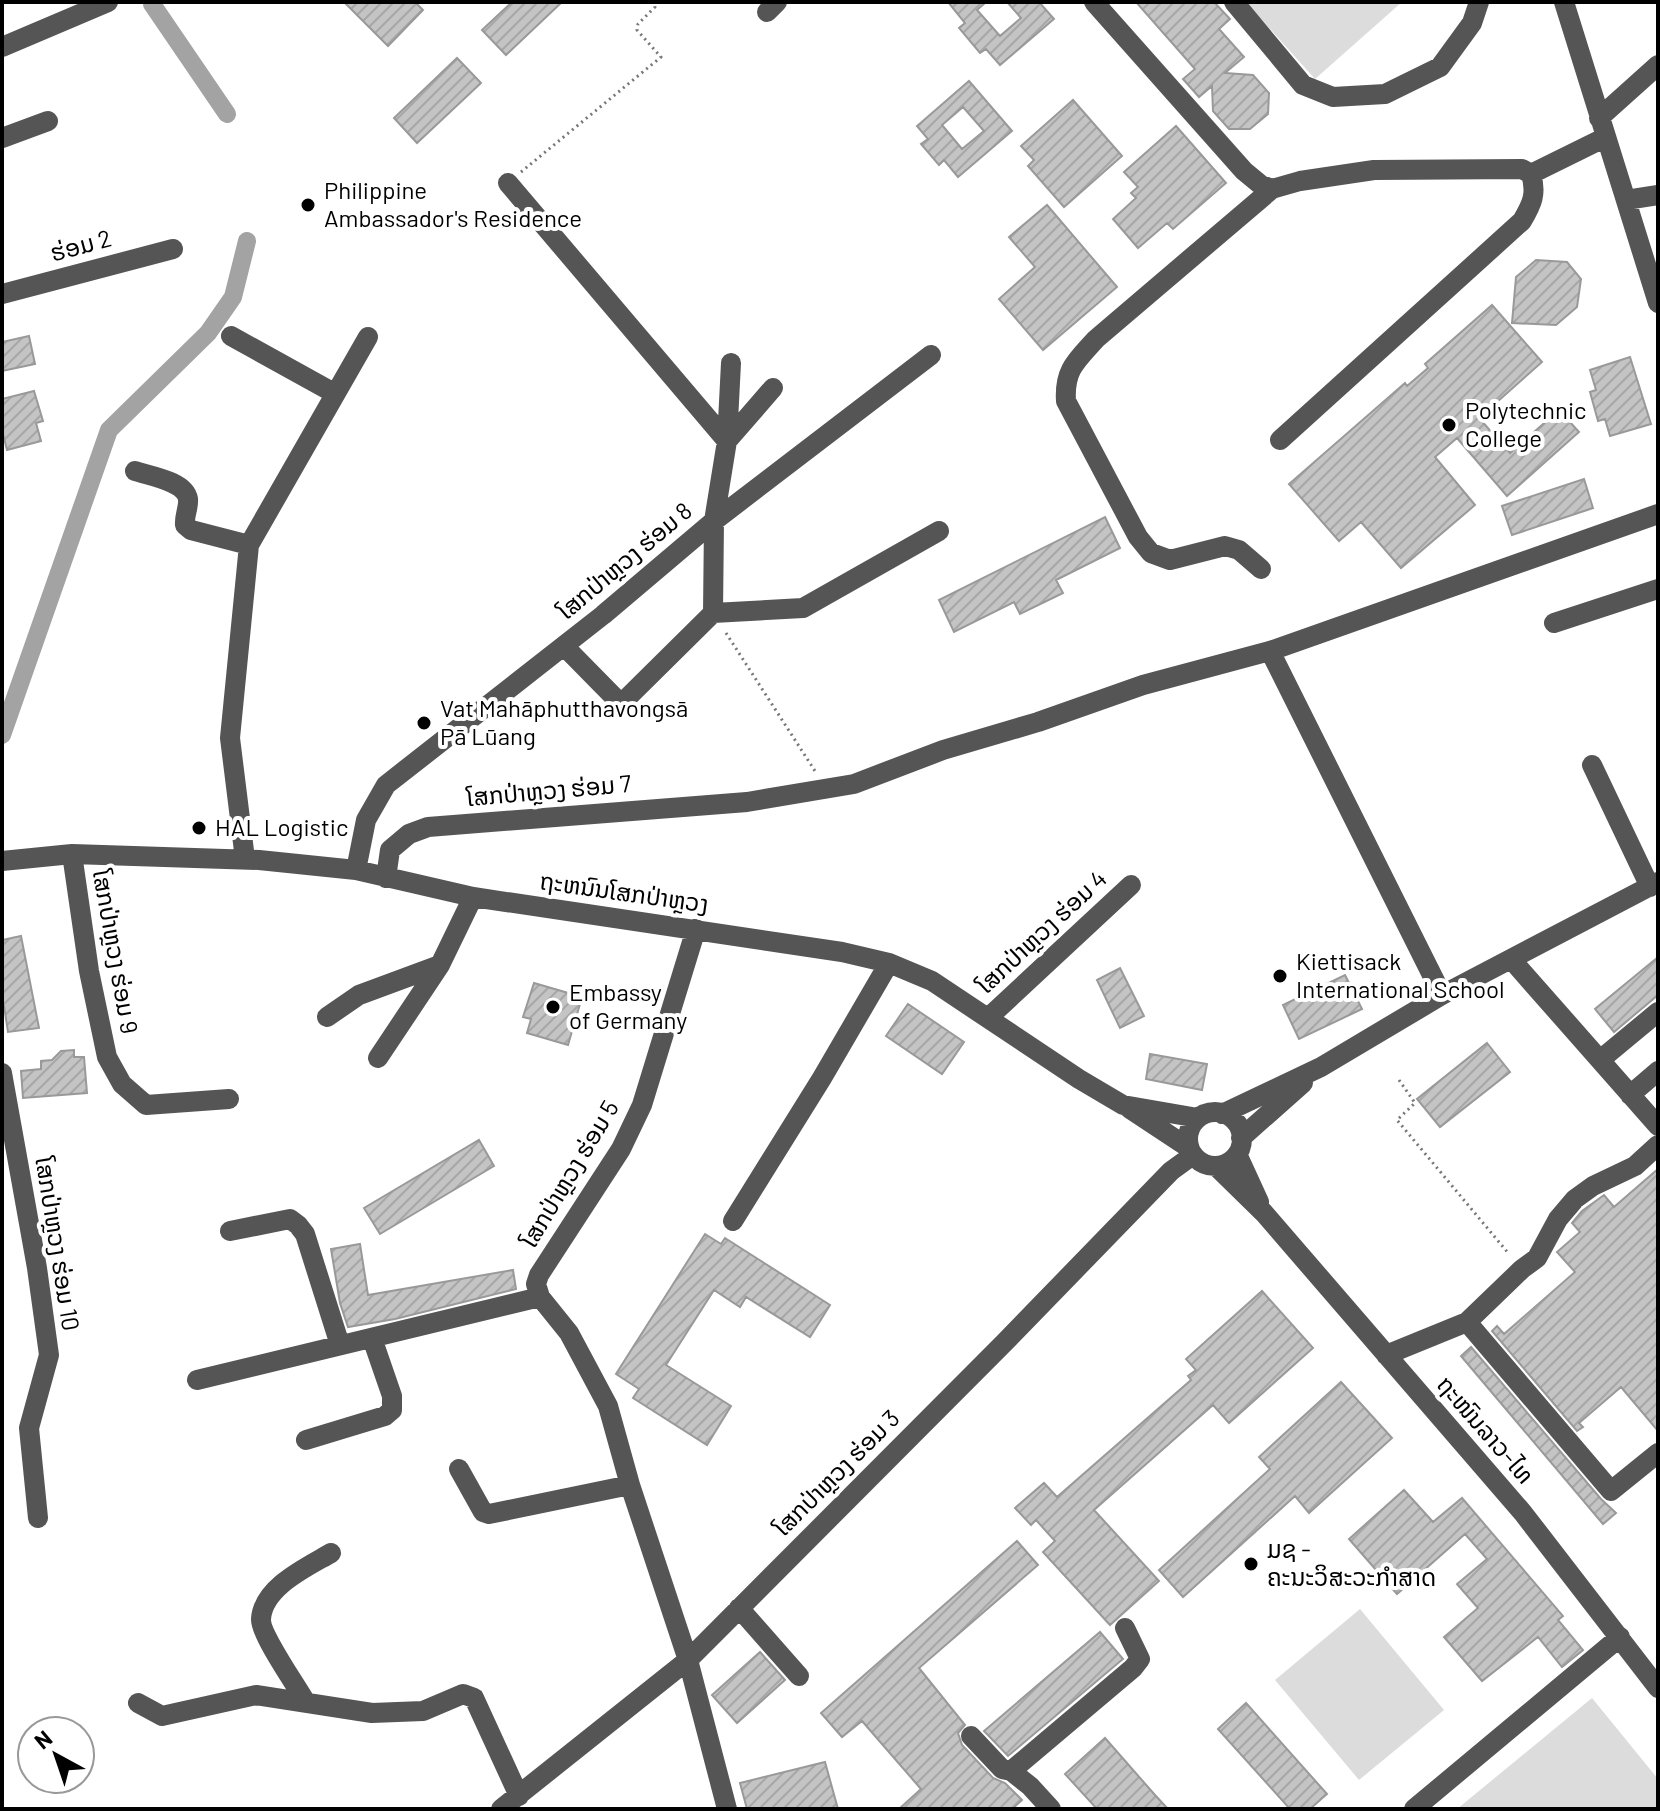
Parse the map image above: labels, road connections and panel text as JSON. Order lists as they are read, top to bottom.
{
  "streets": {
    "street": [
      "ຮ່ອມ 2",
      "ໂສກປ່າຫຼວງ ຮ່ອມ 8",
      "ໂສກປ່າຫຼວງ ຮ່ອມ 7",
      "ຖະຫນົນໂສກປ່າຫຼວງ",
      "ໂສກປ່າຫຼວງ ຮ່ອມ 4",
      "ໂສກປ່າຫຼວງ ຮ່ອມ 9",
      "ໂສກປ່າຫຼວງ ຮ່ອມ 5",
      "ໂສກປ່າຫຼວງ ຮ່ອມ 10",
      "ຖະໜົນລາວ-ໄທ",
      "ໂສກປ່າຫຼວງ ຮ່ອມ 3"
    ]
  },
  "crossings": [
    ["ໂສກປ່າຫຼວງ ຮ່ອມ 8", "ຖະຫນົນໂສກປ່າຫຼວງ"],
    ["ໂສກປ່າຫຼວງ ຮ່ອມ 7", "ຖະຫນົນໂສກປ່າຫຼວງ"],
    ["ຖະຫນົນໂສກປ່າຫຼວງ", "ໂສກປ່າຫຼວງ ຮ່ອມ 4"],
    ["ຖະຫນົນໂສກປ່າຫຼວງ", "ໂສກປ່າຫຼວງ ຮ່ອມ 9"],
    ["ຖະຫນົນໂສກປ່າຫຼວງ", "ໂສກປ່າຫຼວງ ຮ່ອມ 5"],
    ["ຖະຫນົນໂສກປ່າຫຼວງ", "ຖະໜົນລາວ-ໄທ"],
    ["ຖະຫນົນໂສກປ່າຫຼວງ", "ໂສກປ່າຫຼວງ ຮ່ອມ 3"],
    ["ຖະໜົນລາວ-ໄທ", "ໂສກປ່າຫຼວງ ຮ່ອມ 3"]
  ],
  "places": [
    "Philippine Ambassador's Residence",
    "Polytechnic College",
    "Vat Mahāphutthavongsā Pā Lūang",
    "HAL Logistic",
    "Kiettisack International School",
    "Embassy of Germany",
    "ມຊ - ຄະນະວິສະວະກຳສາດ"
  ],
  "north": "top left"
}
